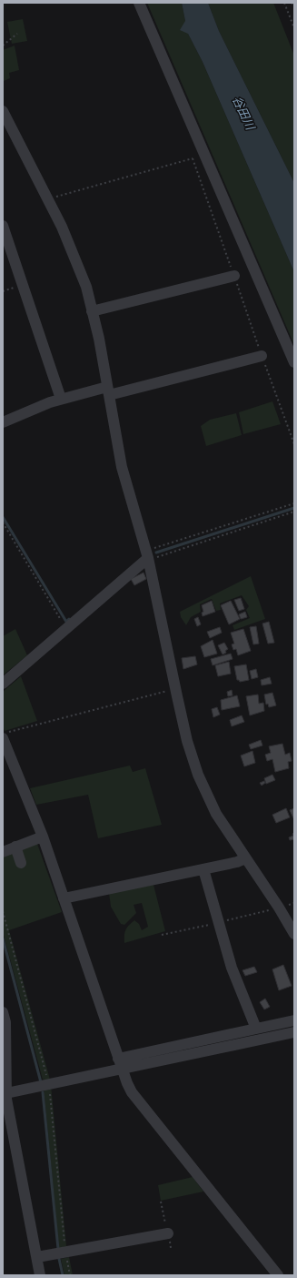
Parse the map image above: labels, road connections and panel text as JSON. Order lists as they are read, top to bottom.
{
  "water": ["谷田川"]
}
